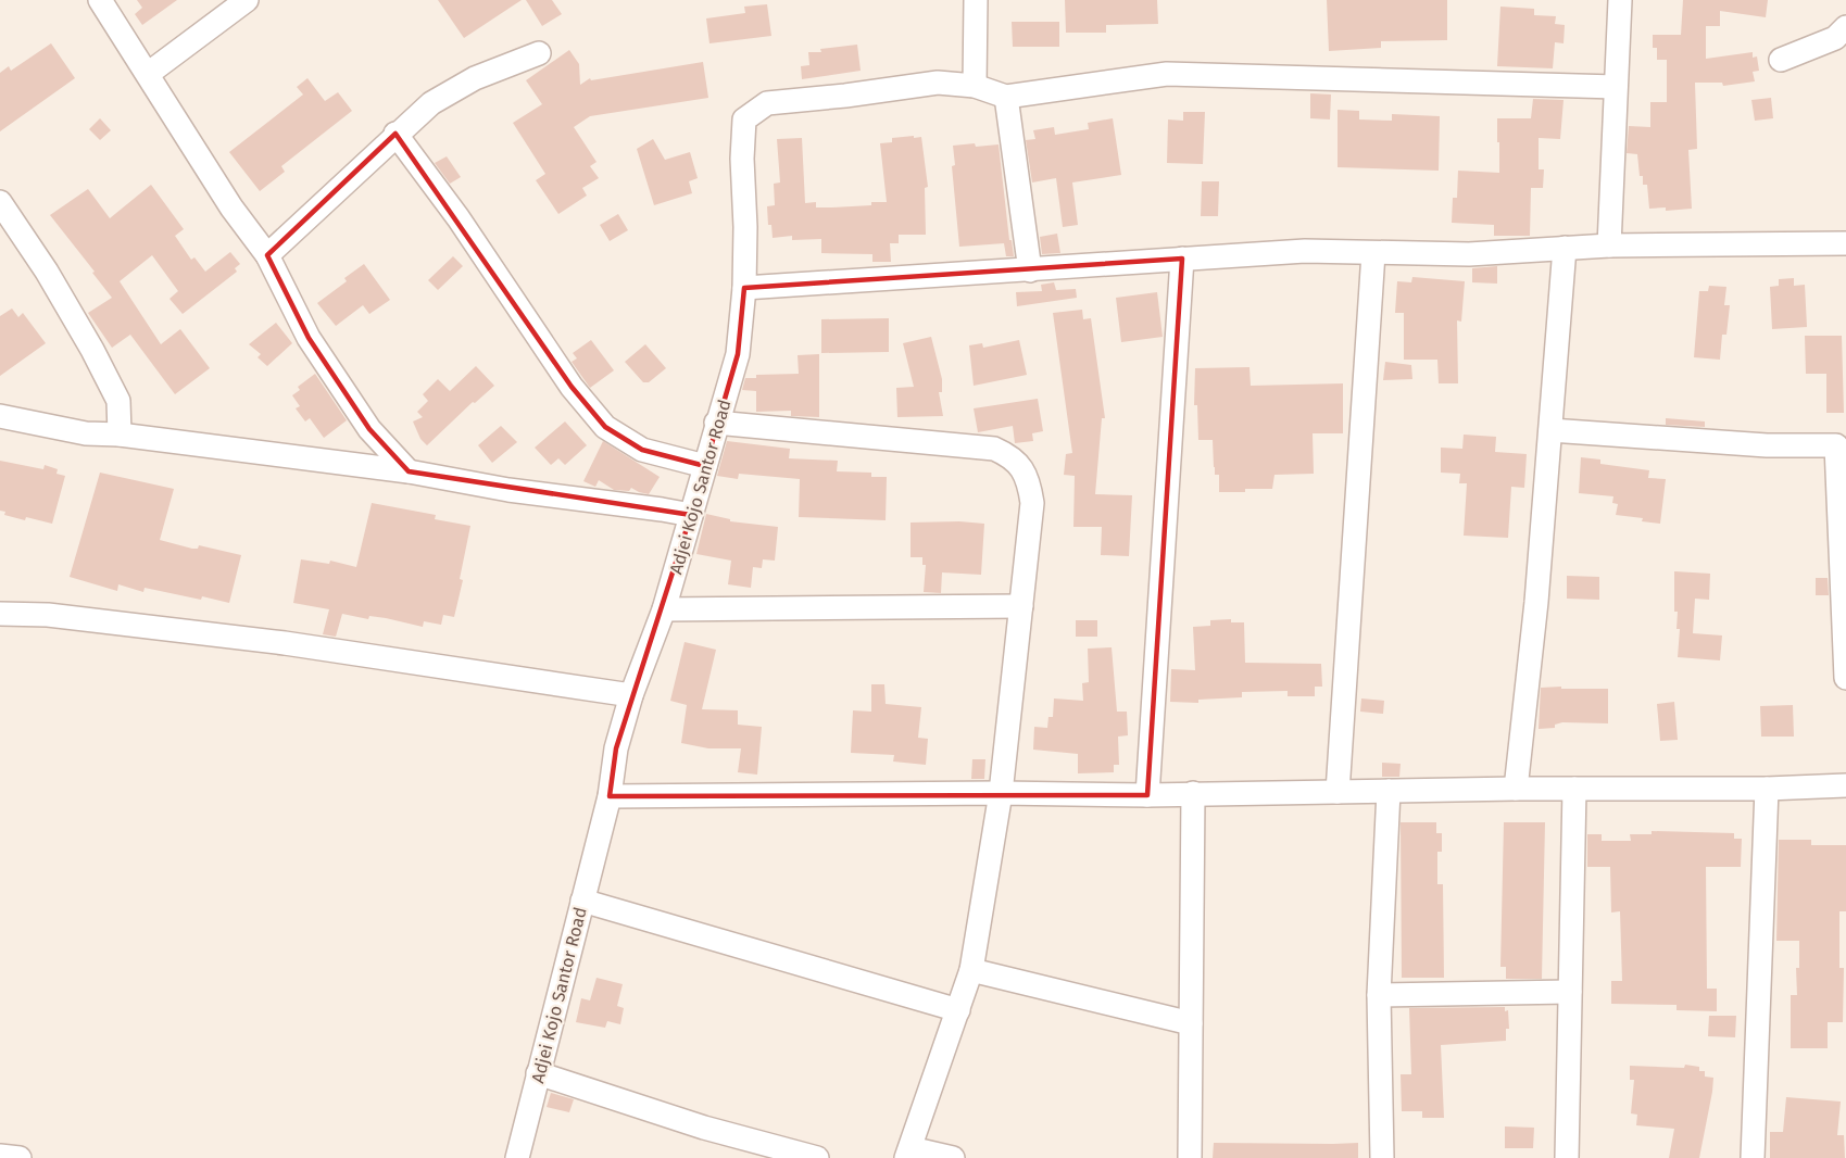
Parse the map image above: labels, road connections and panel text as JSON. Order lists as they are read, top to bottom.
{
  "streets": {
    "street": ["Adjei Kojo Santor Road"]
  }
}
